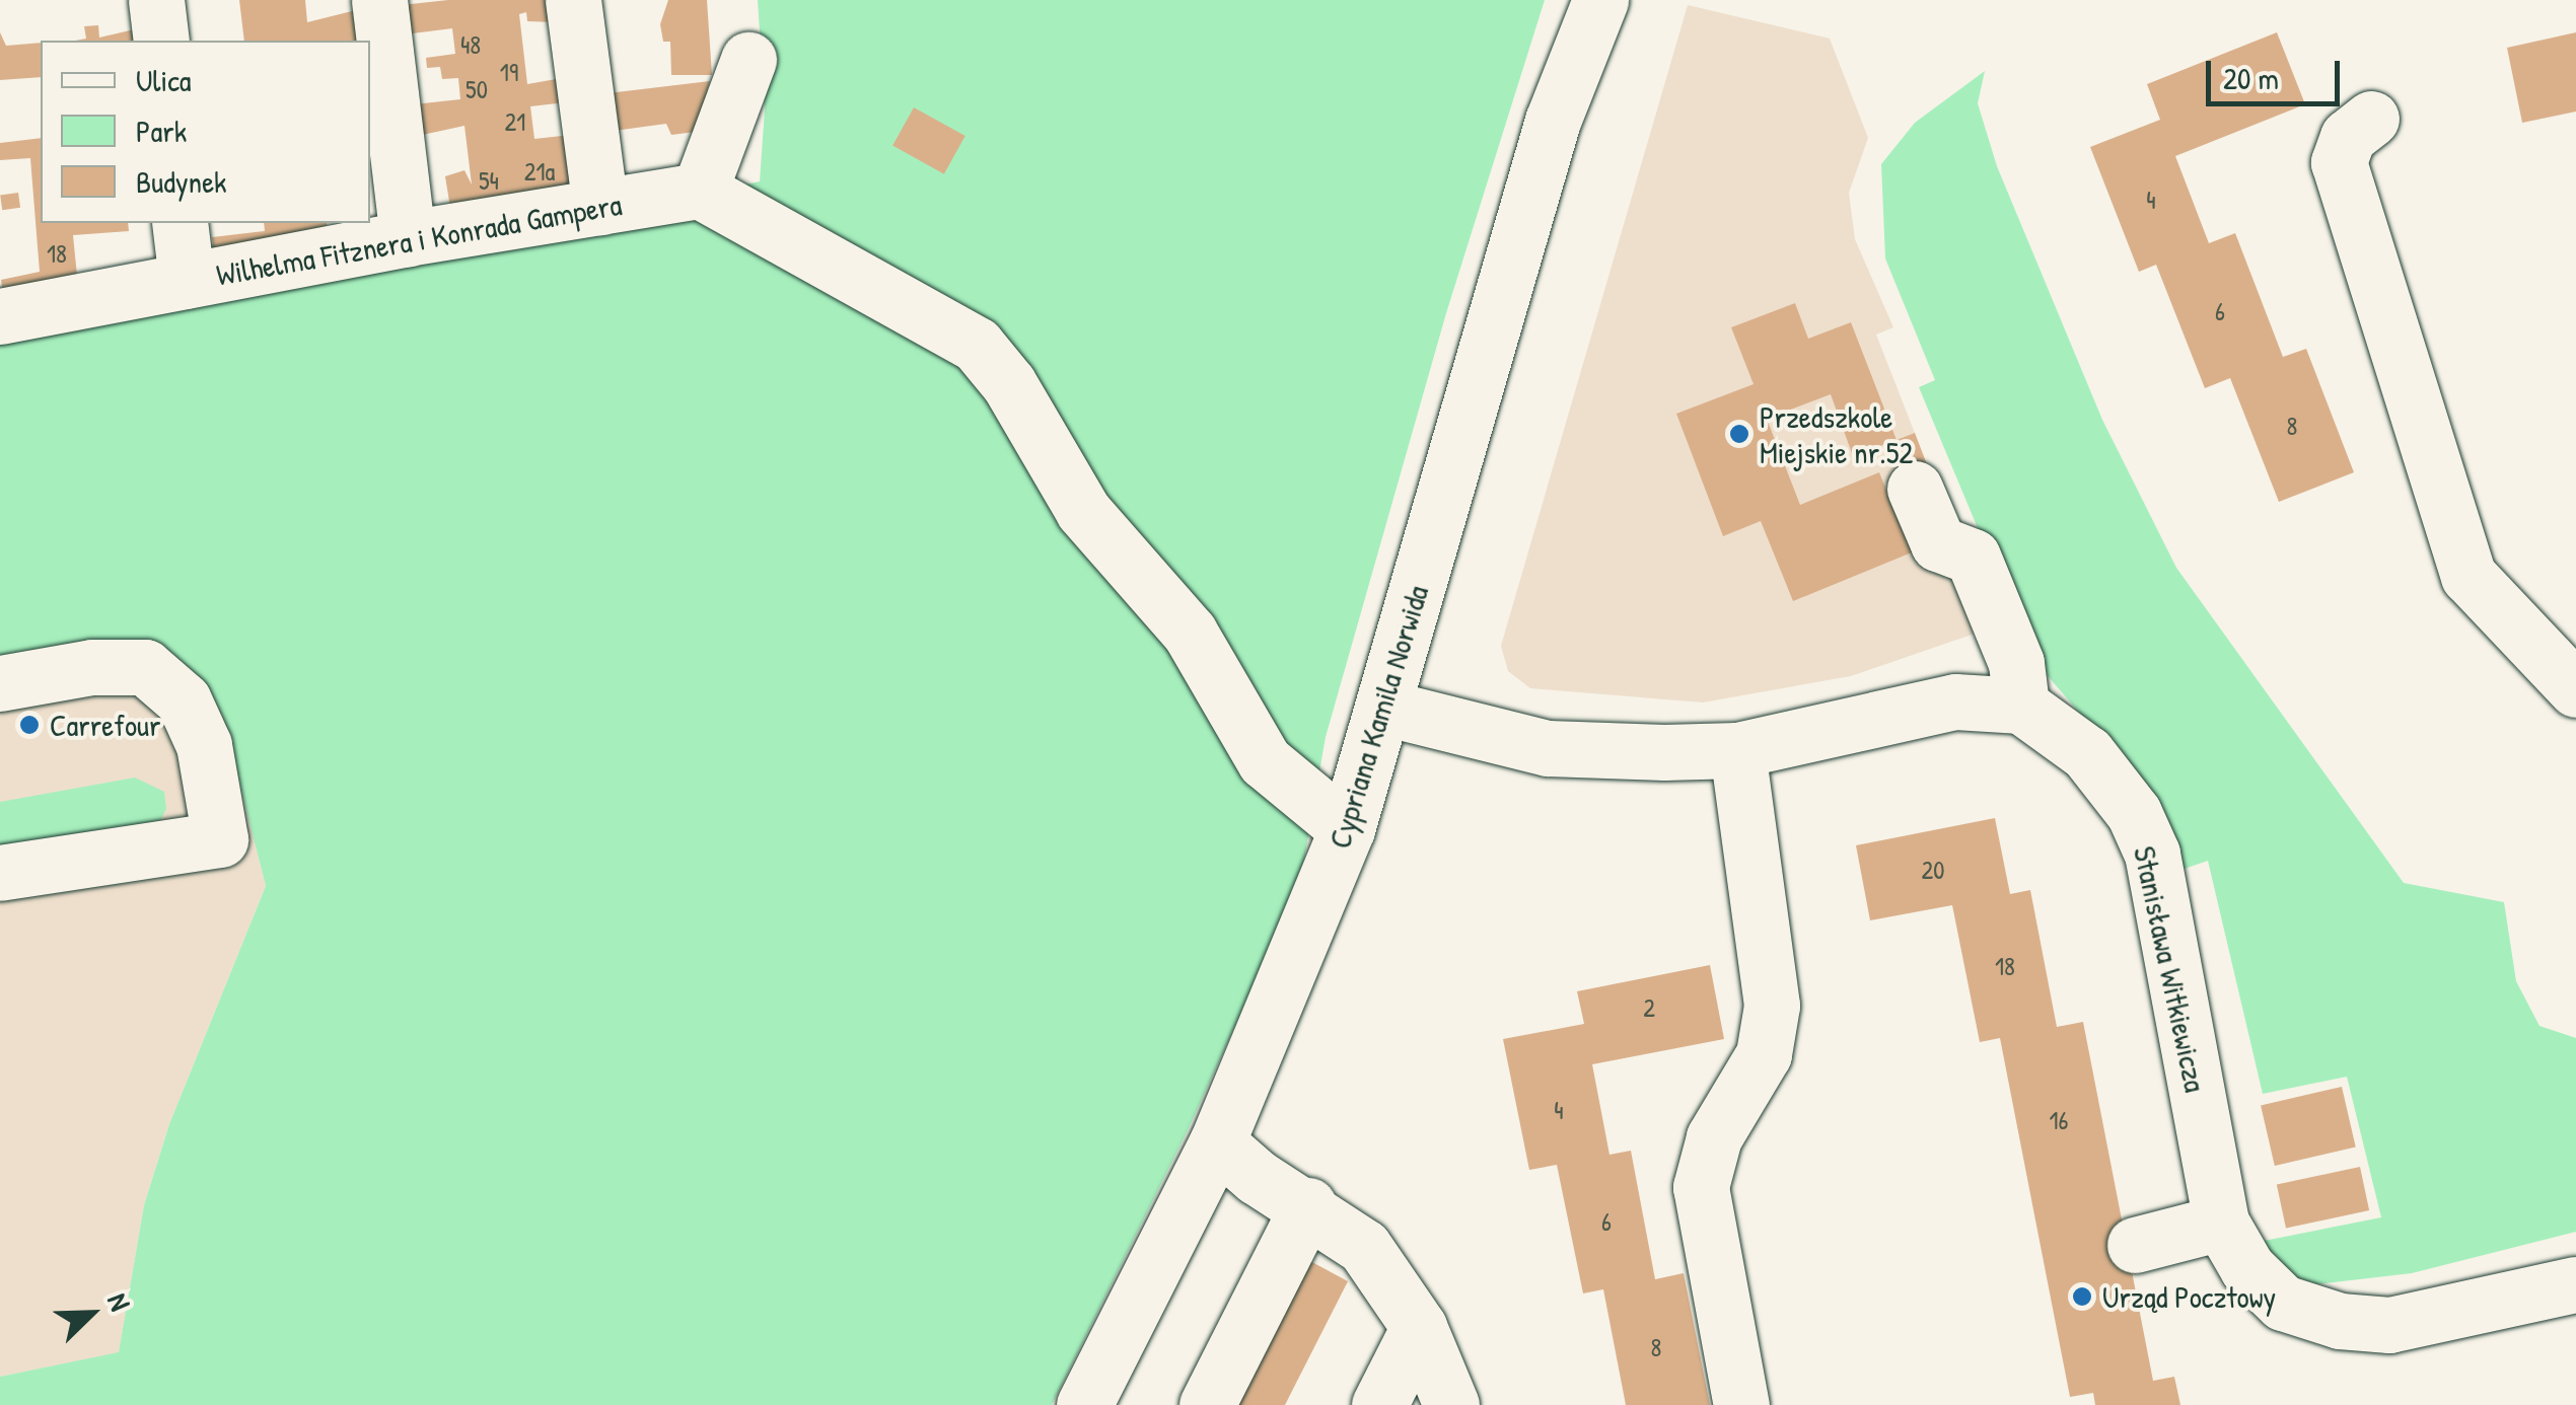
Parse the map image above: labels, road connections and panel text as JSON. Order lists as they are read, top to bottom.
{
  "streets": {
    "street": ["Wilhelma Fitznera i Konrada Gampera", "Cypriana Kamila Norwida", "Stanisława Witkiewicza"]
  },
  "places": ["Przedszkole Miejskie nr.52", "Carrefour", "Urząd Pocztowy"],
  "house_numbers": [
    "48",
    "19",
    "50",
    "21",
    "21a",
    "54",
    "4",
    "18",
    "6",
    "8",
    "20",
    "18",
    "2",
    "4",
    "16",
    "6",
    "8"
  ],
  "legend": ["Ulica", "Park", "Budynek"],
  "scale_bar": "20 m",
  "north": "top right"
}
